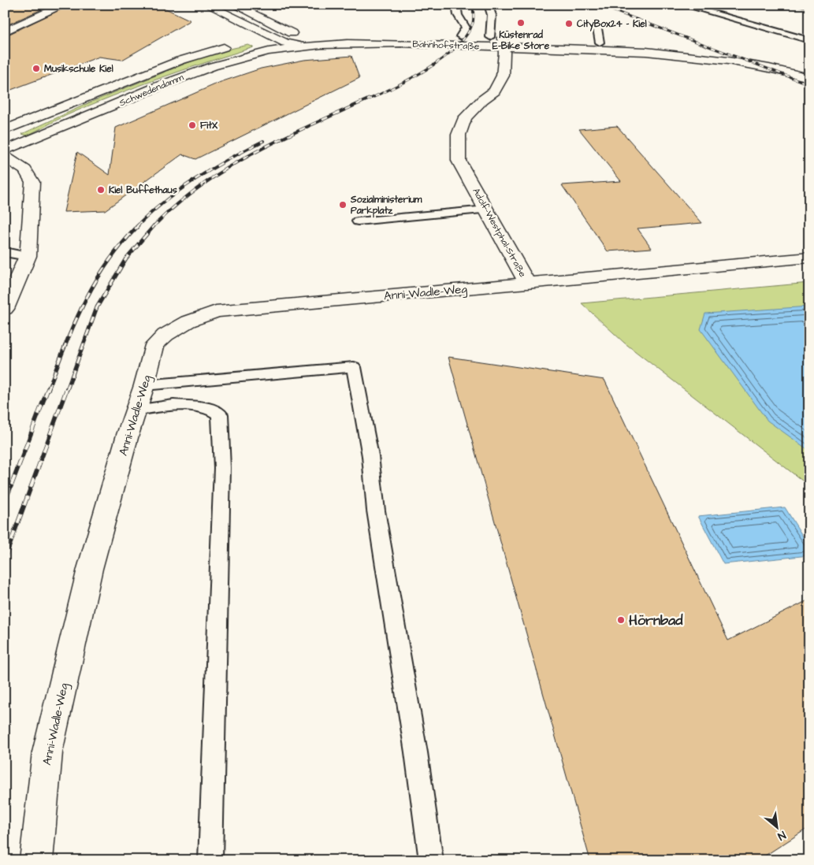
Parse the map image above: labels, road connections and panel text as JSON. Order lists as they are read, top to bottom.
{
  "streets": {
    "main road": [
      "Bahnhofstraße",
      "Schwedendamm",
      "Adolf-Westphal-Straße",
      "Anni-Wadle-Weg"
    ]
  },
  "crossings": [
    ["Bahnhofstraße", "Schwedendamm"],
    ["Bahnhofstraße", "Adolf-Westphal-Straße"],
    ["Adolf-Westphal-Straße", "Anni-Wadle-Weg"]
  ],
  "places": [
    "Küstenrad E-Bike Store",
    "CityBox24 - Kiel",
    "Musikschule Kiel",
    "FitX",
    "Kiel Buffethaus",
    "Sozialministerium Parkplatz",
    "Hörnbad"
  ],
  "north": "bottom right"
}
